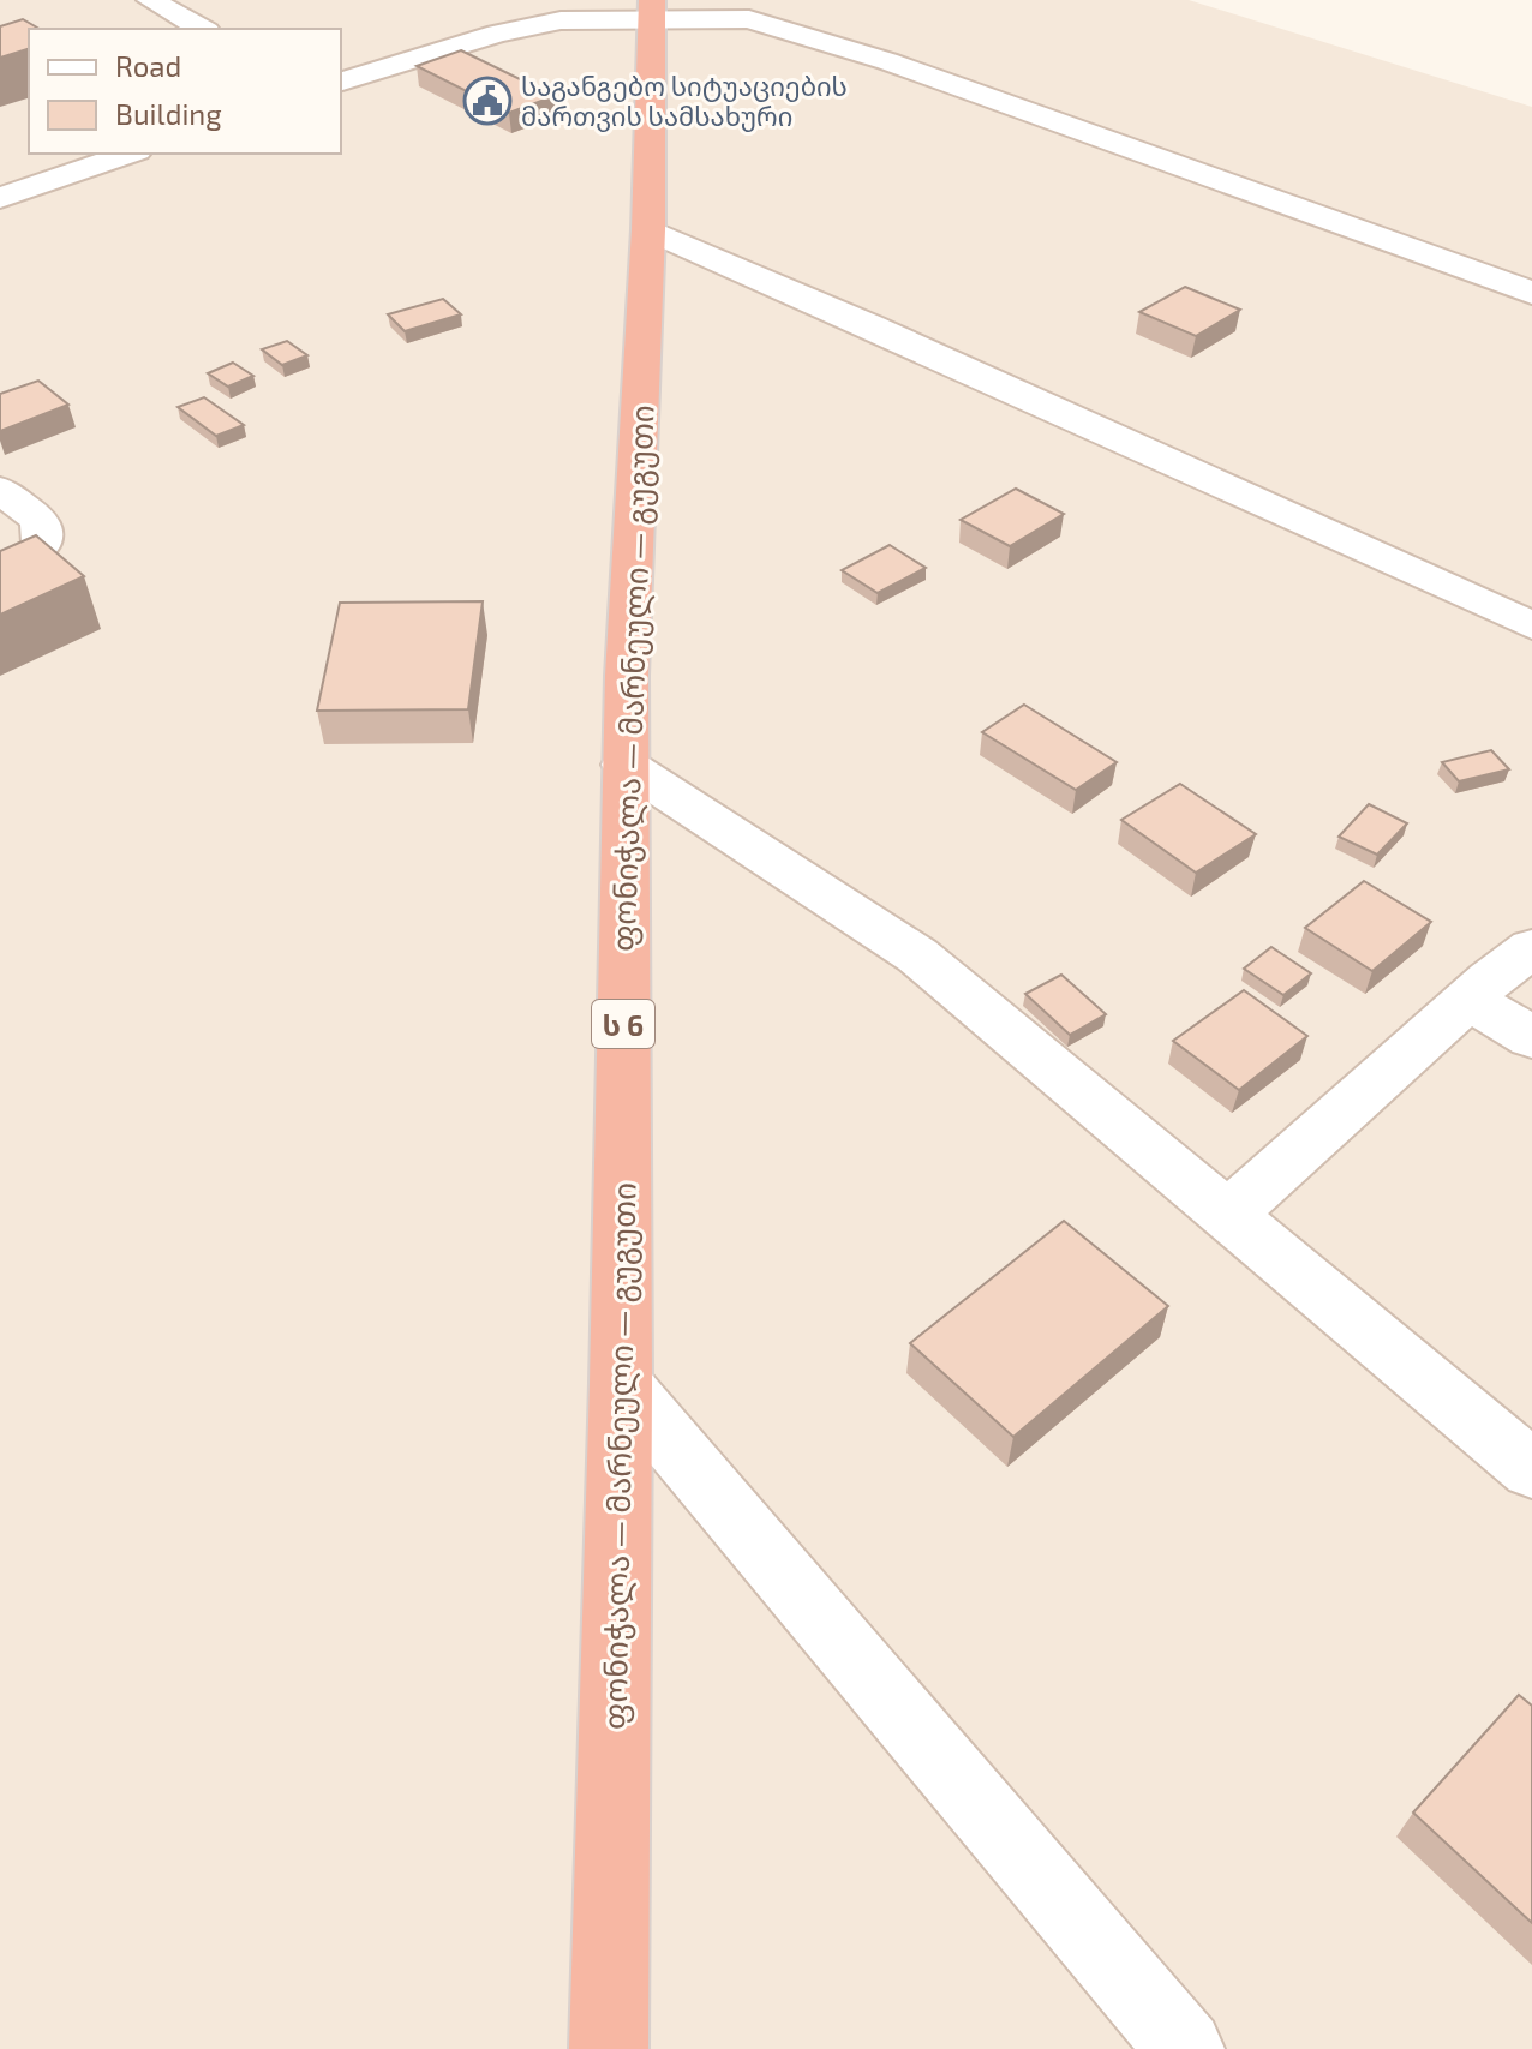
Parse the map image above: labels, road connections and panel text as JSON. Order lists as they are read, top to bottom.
{
  "streets": {
    "highway": ["ფონიჭალა — მარნეული — გუგუთი", "ს 6"]
  },
  "places": {
    "public building": ["საგანგებო სიტუაციების მართვის სამსახური"]
  },
  "legend": ["Road", "Building"]
}
